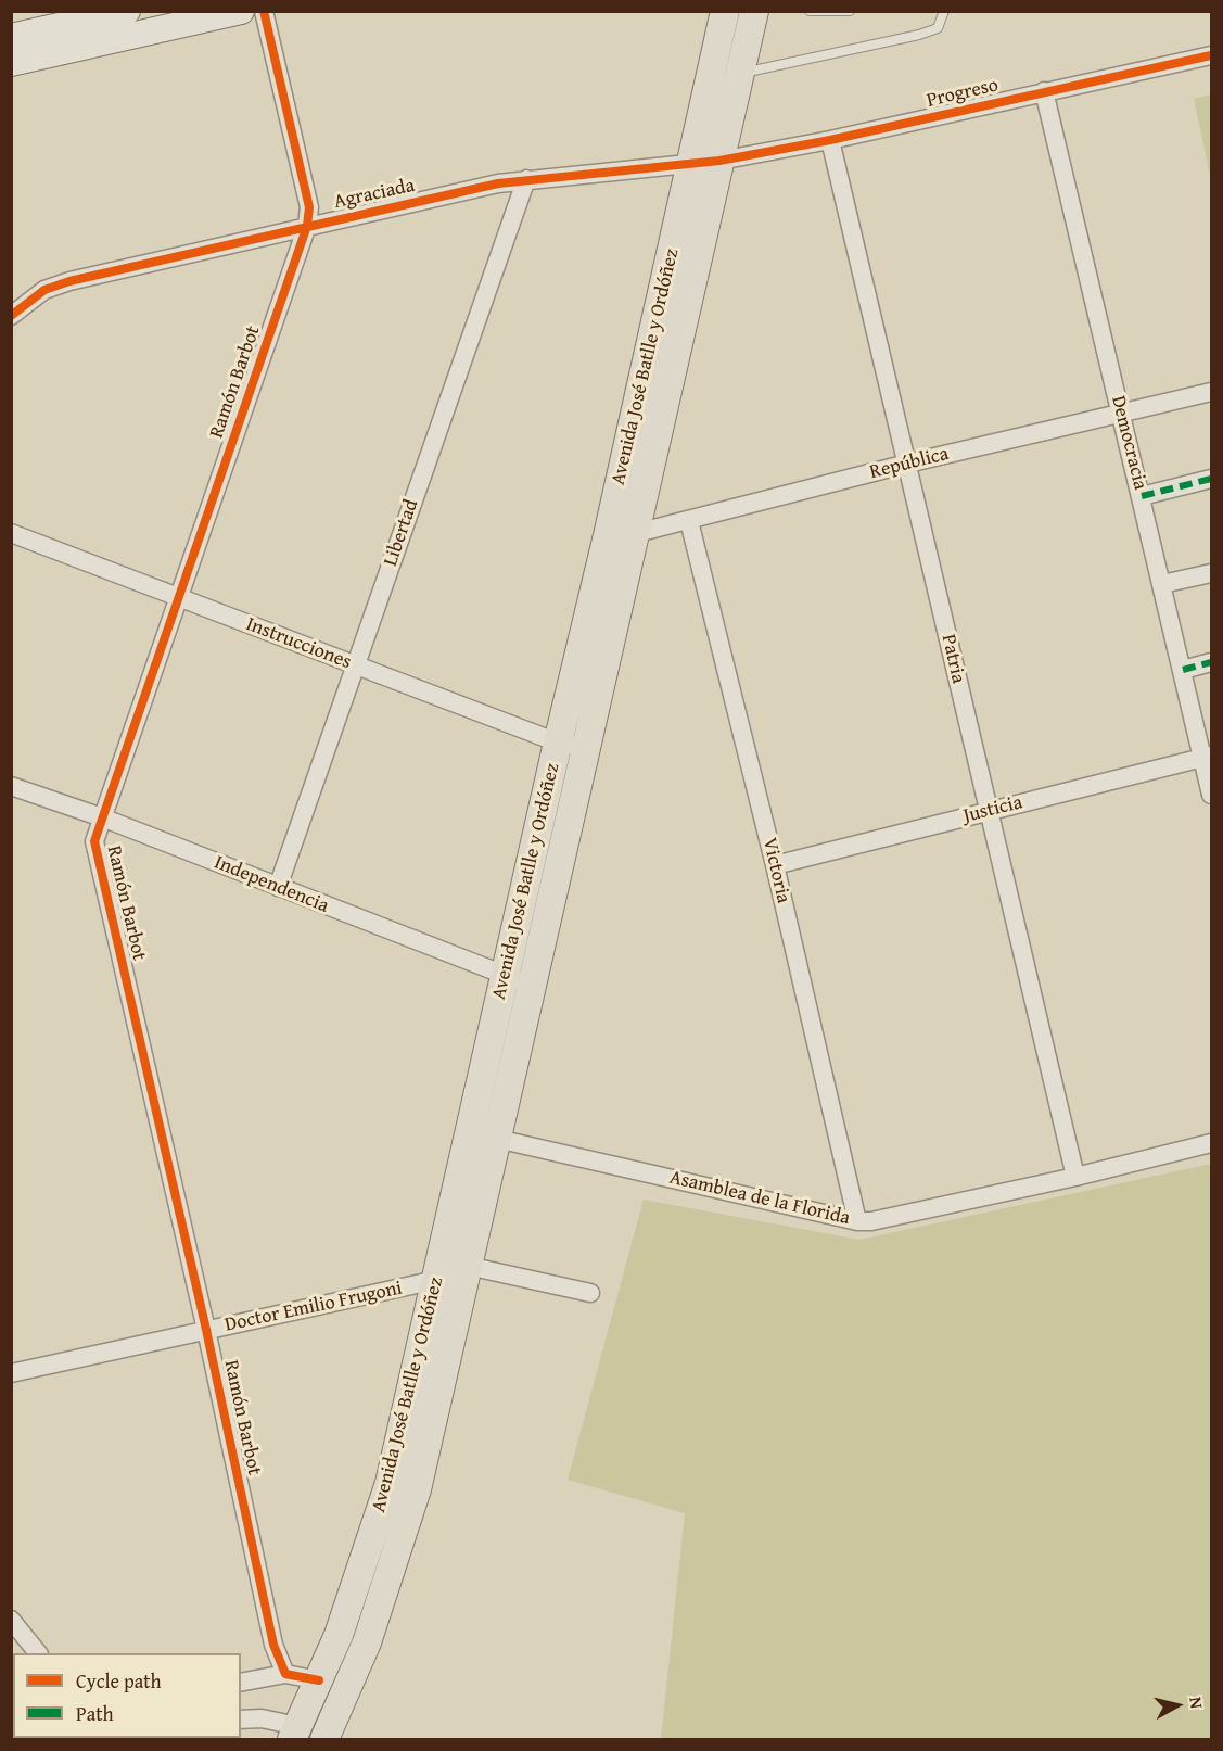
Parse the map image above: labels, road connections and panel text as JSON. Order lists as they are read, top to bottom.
{
  "streets": {
    "main road": ["Avenida José Batlle y Ordóñez"],
    "street": [
      "Progreso",
      "Agraciada",
      "Ramón Barbot",
      "Democracia",
      "República",
      "Libertad",
      "Instrucciones",
      "Patria",
      "Justicia",
      "Victoria",
      "Independencia",
      "Asamblea de la Florida",
      "Doctor Emilio Frugoni"
    ]
  },
  "crossings": [
    ["Progreso", "Agraciada"],
    ["Progreso", "Avenida José Batlle y Ordóñez"],
    ["Progreso", "Democracia"],
    ["Progreso", "Patria"],
    ["Agraciada", "Avenida José Batlle y Ordóñez"],
    ["Agraciada", "Ramón Barbot"],
    ["Agraciada", "Libertad"],
    ["Avenida José Batlle y Ordóñez", "República"],
    ["Avenida José Batlle y Ordóñez", "Instrucciones"],
    ["Avenida José Batlle y Ordóñez", "Independencia"],
    ["Avenida José Batlle y Ordóñez", "Asamblea de la Florida"],
    ["Avenida José Batlle y Ordóñez", "Doctor Emilio Frugoni"],
    ["Ramón Barbot", "Instrucciones"],
    ["Ramón Barbot", "Independencia"],
    ["Ramón Barbot", "Doctor Emilio Frugoni"],
    ["Democracia", "República"],
    ["Democracia", "Justicia"],
    ["República", "Patria"],
    ["República", "Victoria"],
    ["Libertad", "Instrucciones"],
    ["Libertad", "Independencia"],
    ["Patria", "Justicia"],
    ["Patria", "Asamblea de la Florida"],
    ["Justicia", "Victoria"],
    ["Victoria", "Asamblea de la Florida"]
  ],
  "legend": ["Cycle path", "Path"],
  "north": "right"
}
